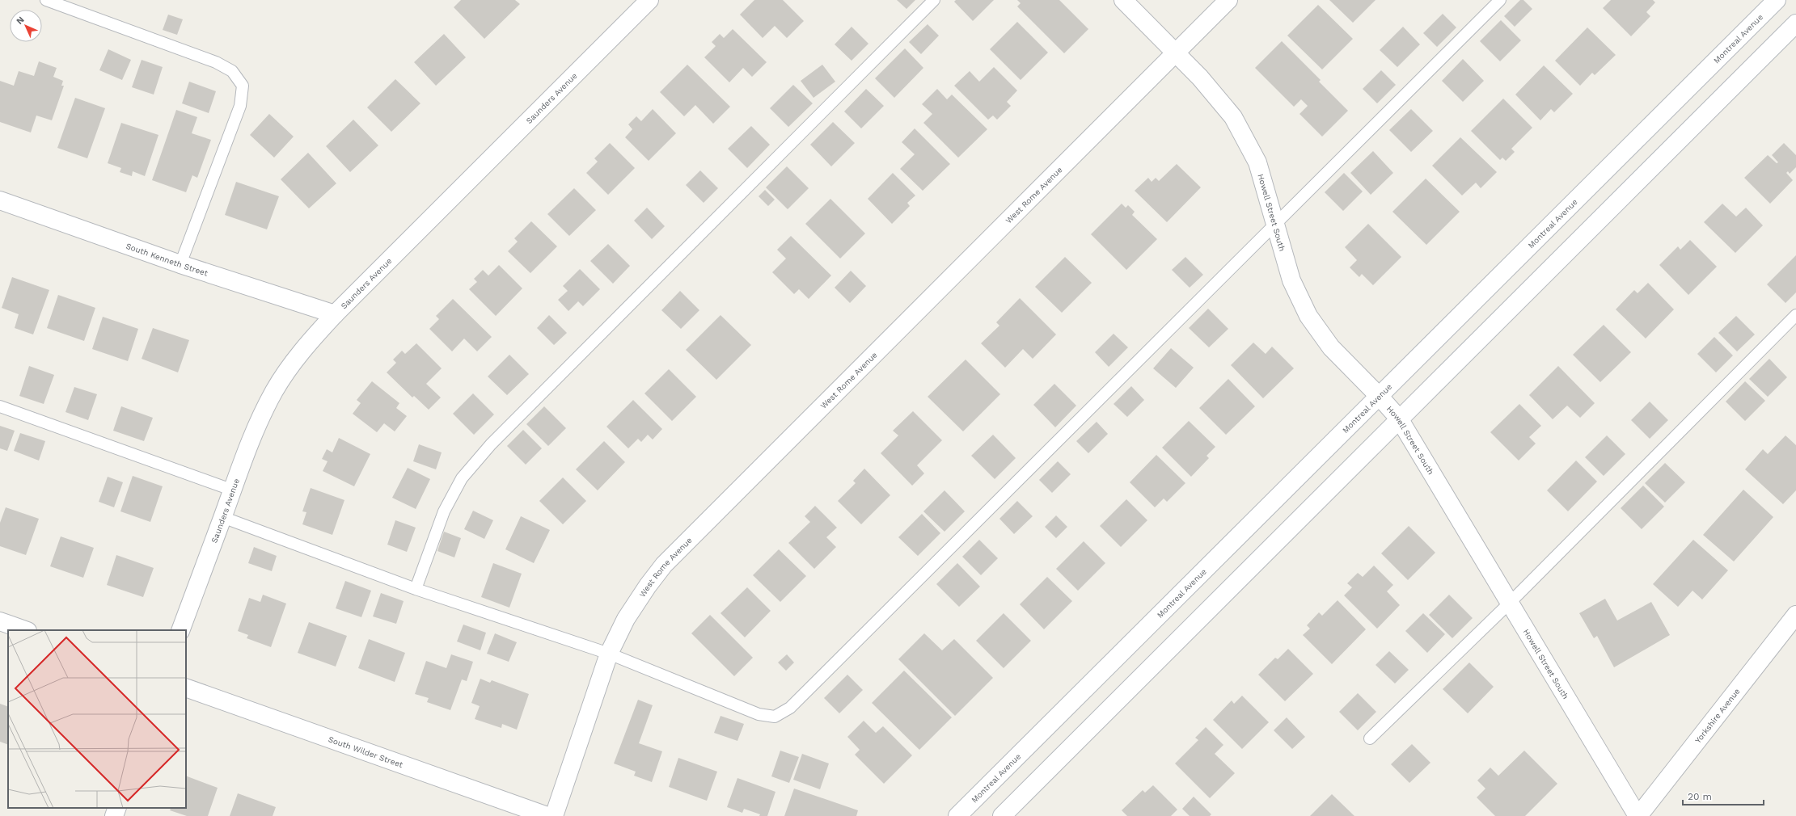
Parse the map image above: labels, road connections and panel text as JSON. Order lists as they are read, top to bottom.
{
  "streets": {
    "street": [
      "Montreal Avenue",
      "Saunders Avenue",
      "West Rome Avenue",
      "Howell Street South",
      "South Kenneth Street",
      "Yorkshire Avenue",
      "South Wilder Street"
    ]
  },
  "crossings": [
    ["Montreal Avenue", "Howell Street South"],
    ["Saunders Avenue", "South Kenneth Street"],
    ["West Rome Avenue", "Howell Street South"],
    ["Howell Street South", "Yorkshire Avenue"]
  ],
  "scale_bar": "20 m",
  "north": "top left"
}
